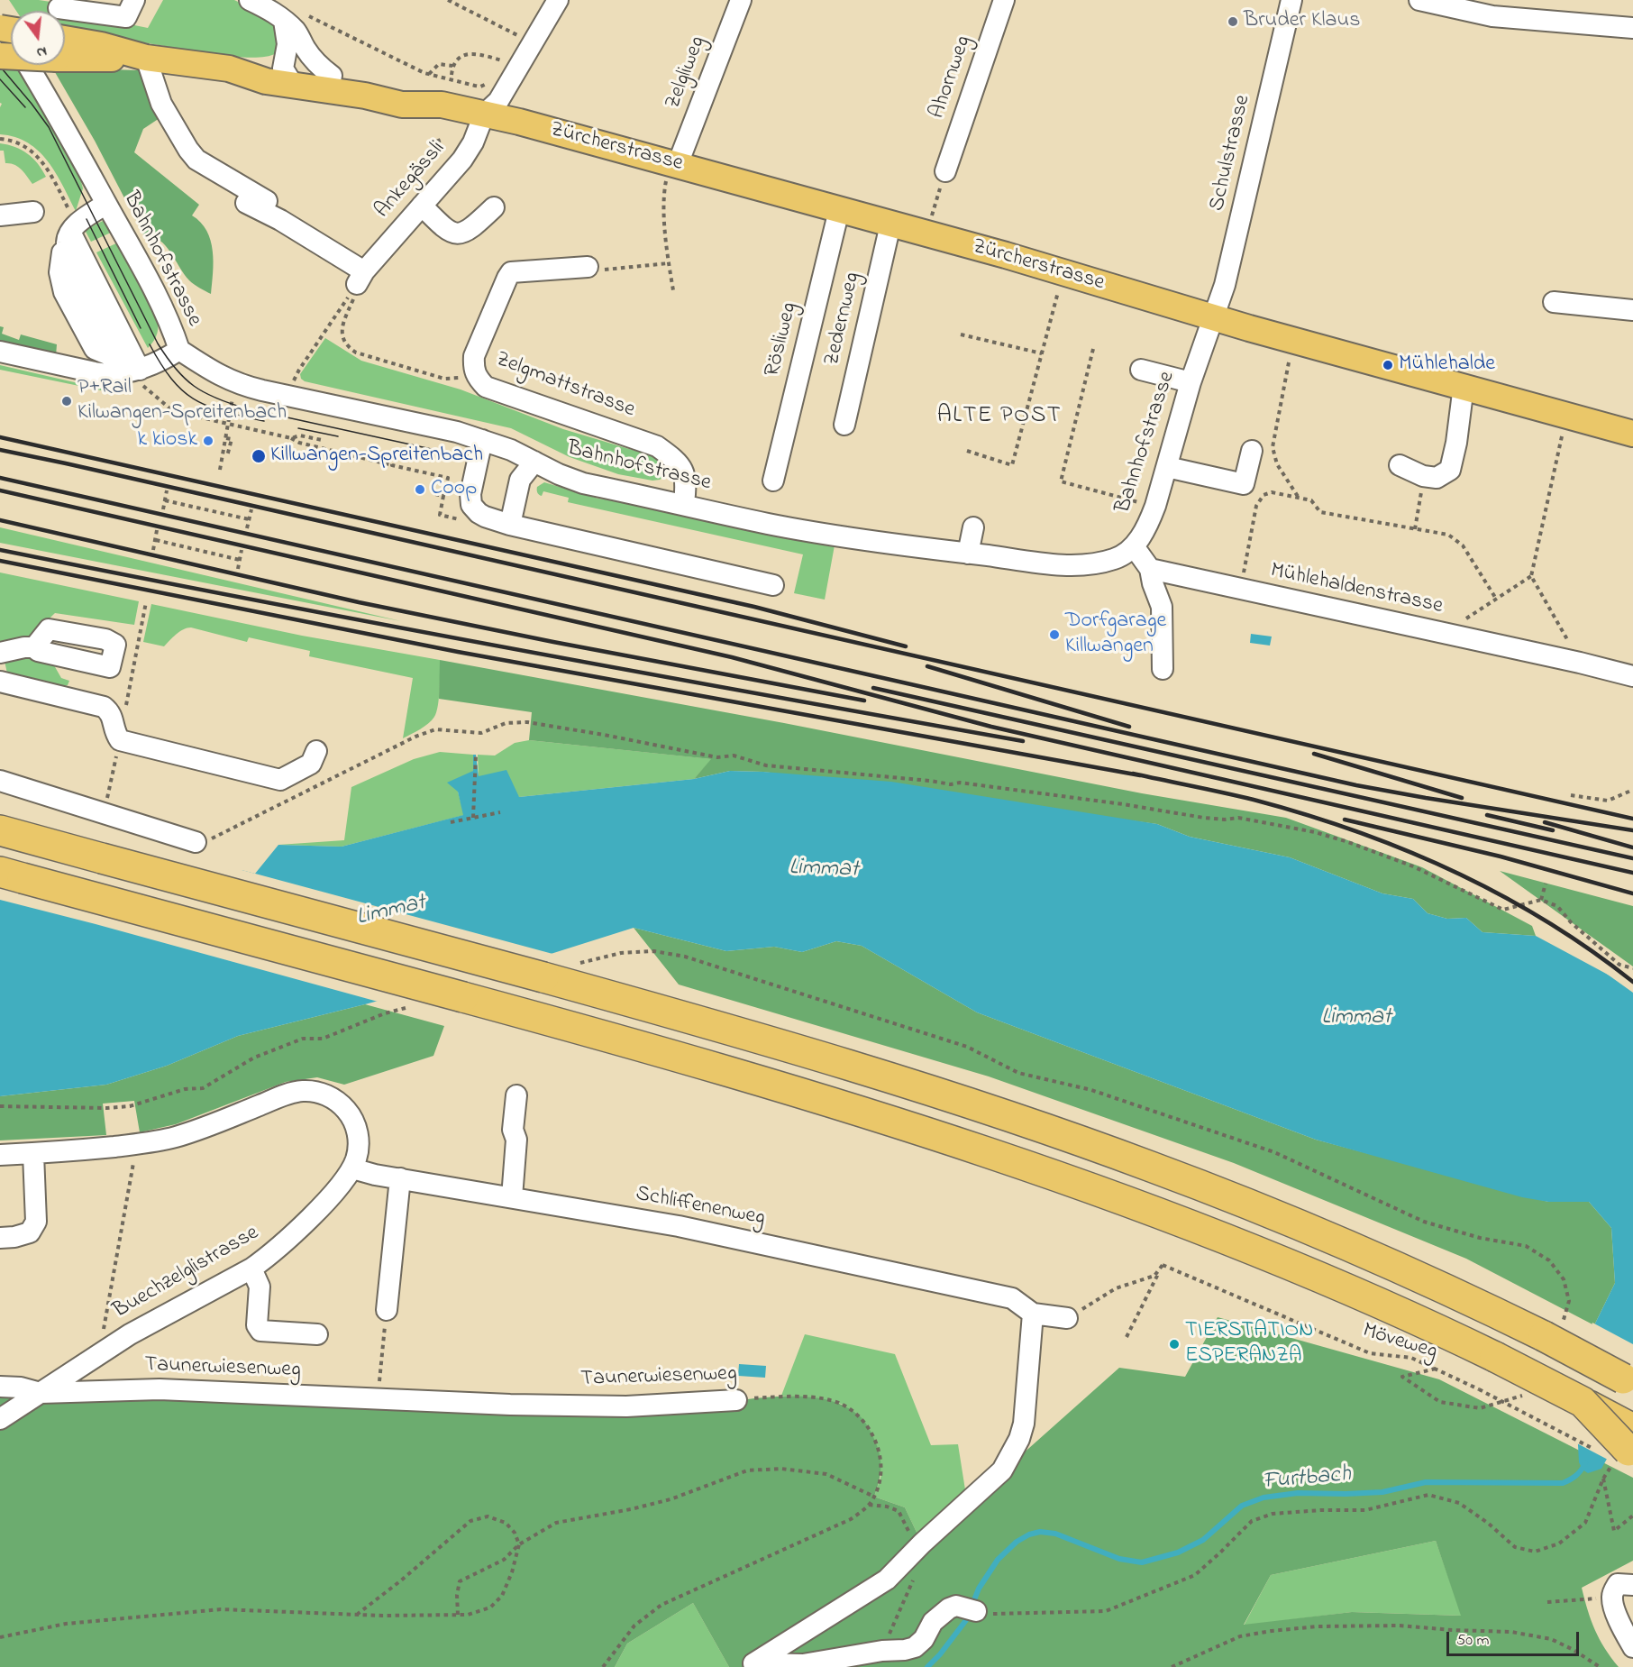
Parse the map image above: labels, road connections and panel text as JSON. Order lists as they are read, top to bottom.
{
  "streets": {
    "main road": ["Zürcherstrasse"],
    "street": [
      "Zelgliweg",
      "Ahornweg",
      "Schulstrasse",
      "Ankegässli",
      "Bahnhofstrasse",
      "Zedernweg",
      "Rösliweg",
      "Zelgmattstrasse",
      "Mühlehaldenstrasse",
      "Schliffenenweg",
      "Buechzelglistrasse",
      "Taunerwiesenweg"
    ],
    "path": ["Möveweg"]
  },
  "crossings": [
    ["Zelgliweg", "Zürcherstrasse"],
    ["Zürcherstrasse", "Schulstrasse"],
    ["Zürcherstrasse", "Ankegässli"],
    ["Zürcherstrasse", "Bahnhofstrasse"],
    ["Zürcherstrasse", "Zedernweg"],
    ["Zürcherstrasse", "Rösliweg"],
    ["Schulstrasse", "Bahnhofstrasse"],
    ["Bahnhofstrasse", "Zelgmattstrasse"],
    ["Schliffenenweg", "Buechzelglistrasse"],
    ["Buechzelglistrasse", "Taunerwiesenweg"]
  ],
  "districts": ["ALTE POST"],
  "water": ["Limmat", "Furtbach"],
  "places": [
    "Bruder Klaus",
    "Mühlehalde",
    "P+Rail Kilwangen-Spreitenbach",
    "k kiosk",
    "Killwangen-Spreitenbach",
    "Coop",
    "Dorfgarage Killwangen",
    "TIERSTATION ESPERANZA"
  ],
  "scale_bar": "50 m",
  "north": "bottom"
}
